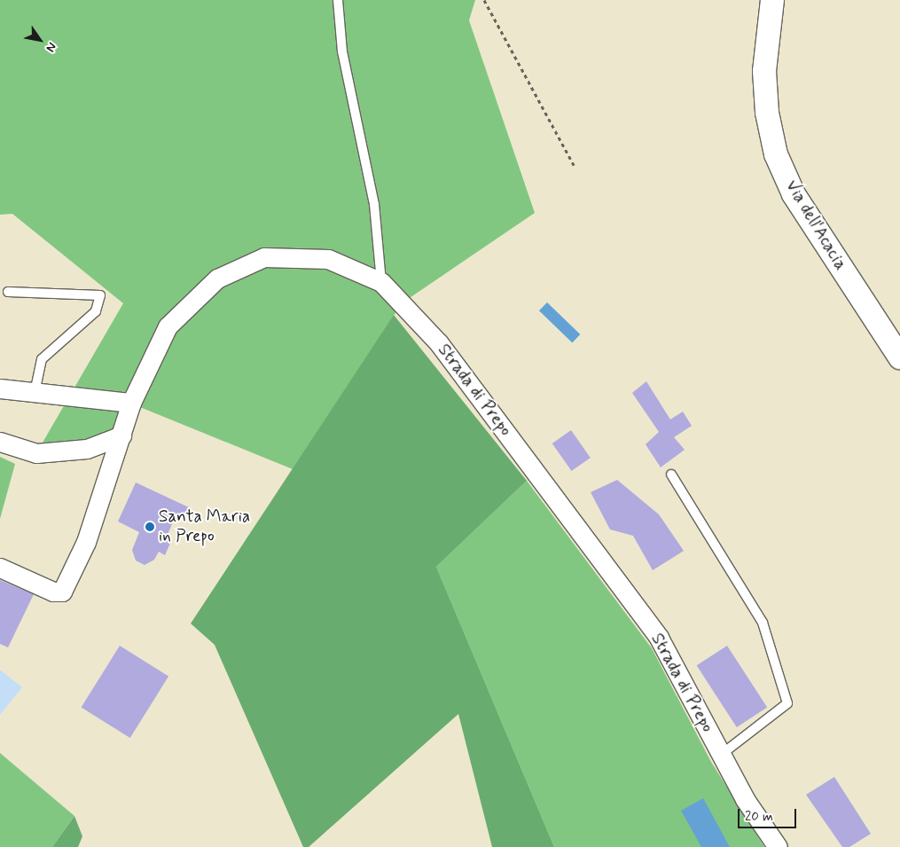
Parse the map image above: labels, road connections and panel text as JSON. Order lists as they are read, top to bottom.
{
  "streets": {
    "street": ["Via dell'Acacia", "Strada di Prepo"]
  },
  "places": ["Santa Maria in Prepo"],
  "scale_bar": "20 m",
  "north": "bottom right"
}
